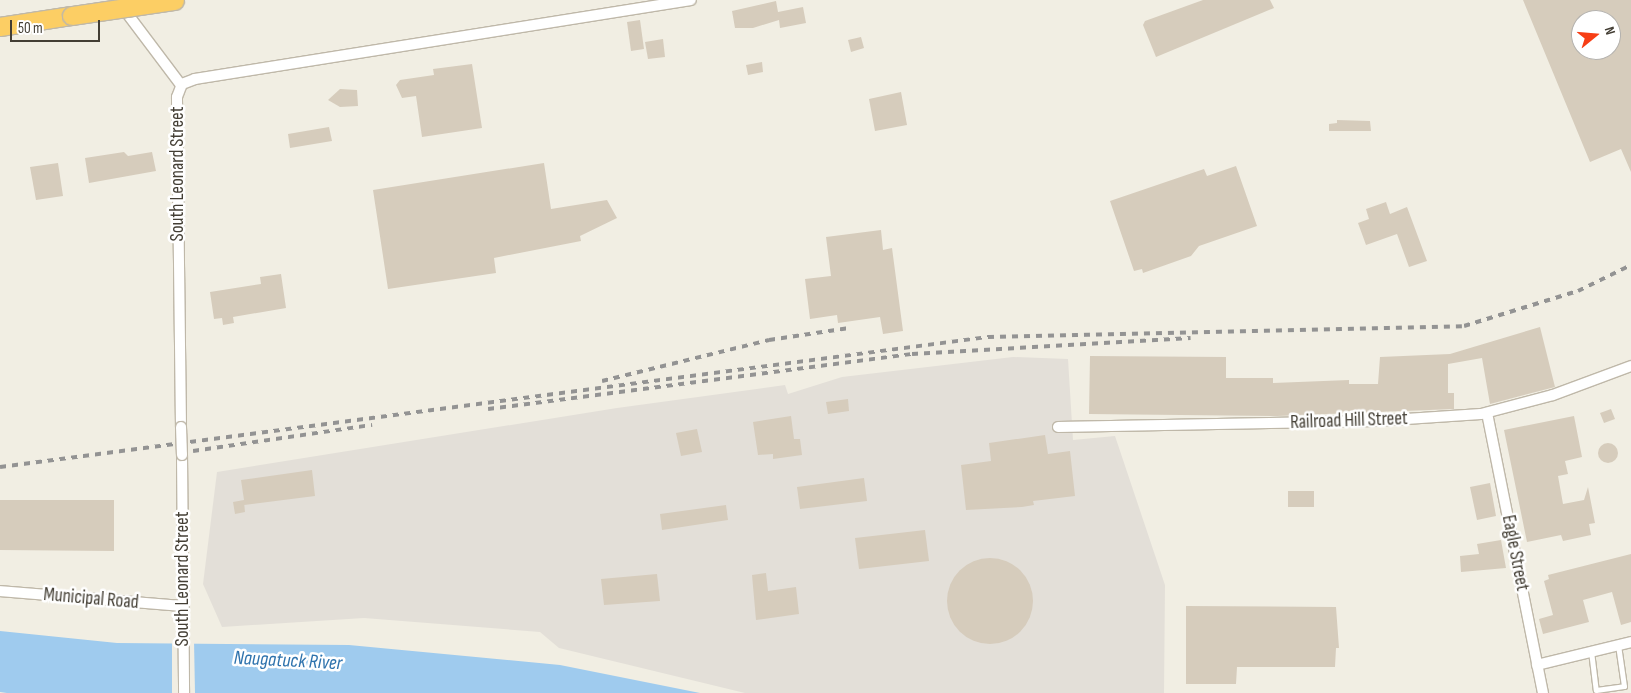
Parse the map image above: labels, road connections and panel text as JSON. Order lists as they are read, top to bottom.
{
  "streets": {
    "street": [
      "South Leonard Street",
      "Railroad Hill Street",
      "Eagle Street",
      "Municipal Road"
    ]
  },
  "crossings": [
    ["South Leonard Street", "Municipal Road"],
    ["Railroad Hill Street", "Eagle Street"]
  ],
  "water": ["Naugatuck River"],
  "scale_bar": "50 m",
  "north": "right"
}
